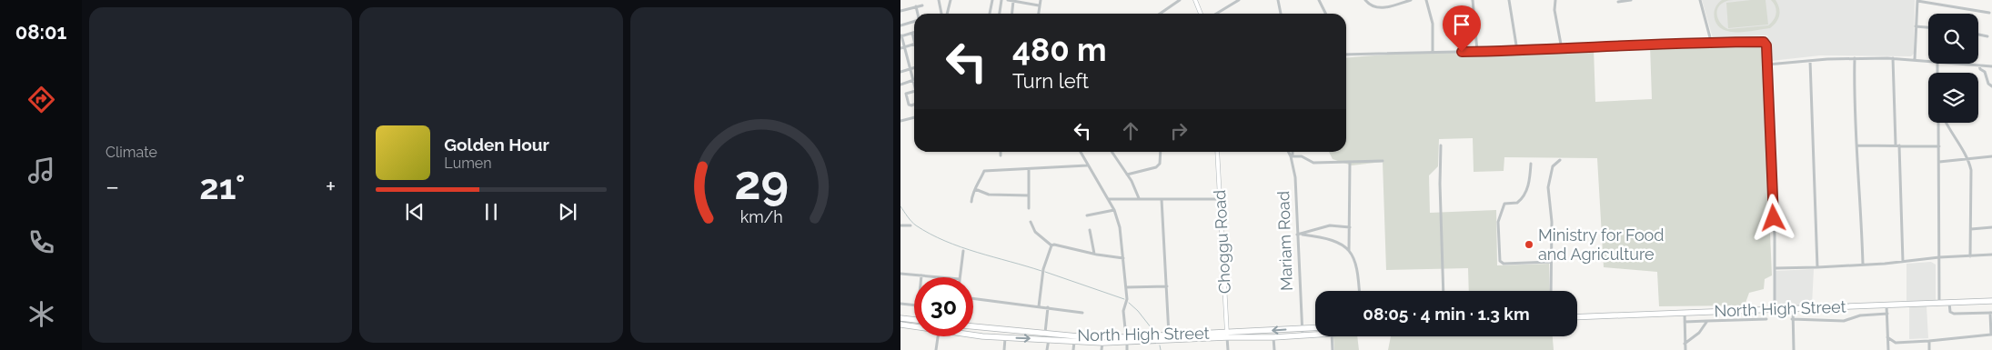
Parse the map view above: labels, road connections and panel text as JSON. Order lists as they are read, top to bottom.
{
  "streets": {
    "highway": ["North High Street"],
    "main road": ["Choggu Road"],
    "street": ["Mariam Road"]
  },
  "crossings": [
    ["Mariam Road", "North High Street"],
    ["Choggu Road", "North High Street"]
  ],
  "places": ["Ministry for Food and Agriculture"],
  "page": {
    "tabs": "08:01",
    "tile": "Climate",
    "turn": ["480 m", "Turn left"],
    "song": ["Golden Hour", "Lumen"],
    "heat": ["−", "21°", "+"],
    "limit": "30",
    "trip": "08:05 · 4 min · 1.3 km",
    "gauge": ["29", "km/h"]
  }
}
